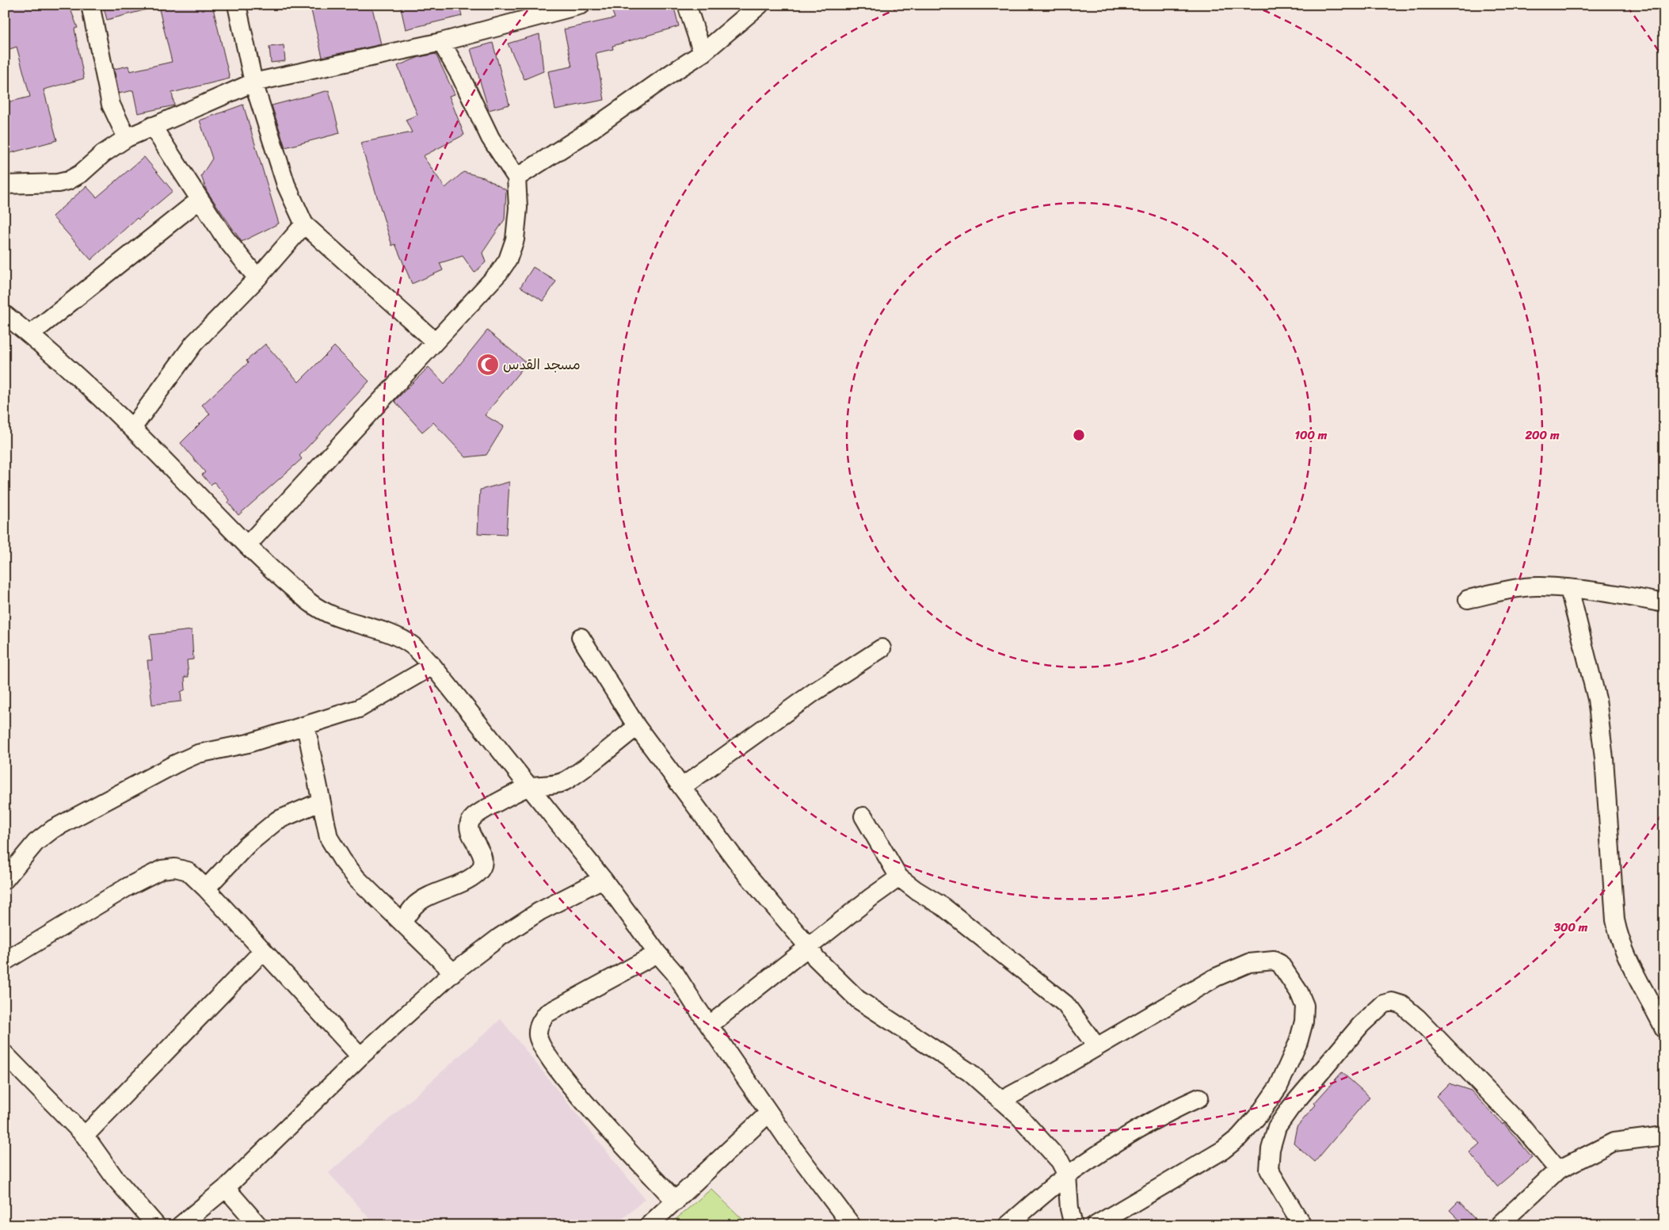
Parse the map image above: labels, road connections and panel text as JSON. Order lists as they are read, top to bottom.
{
  "places": {
    "mosque": ["مسجد القدس"]
  },
  "rings": ["100 m", "200 m", "300 m"]
}
